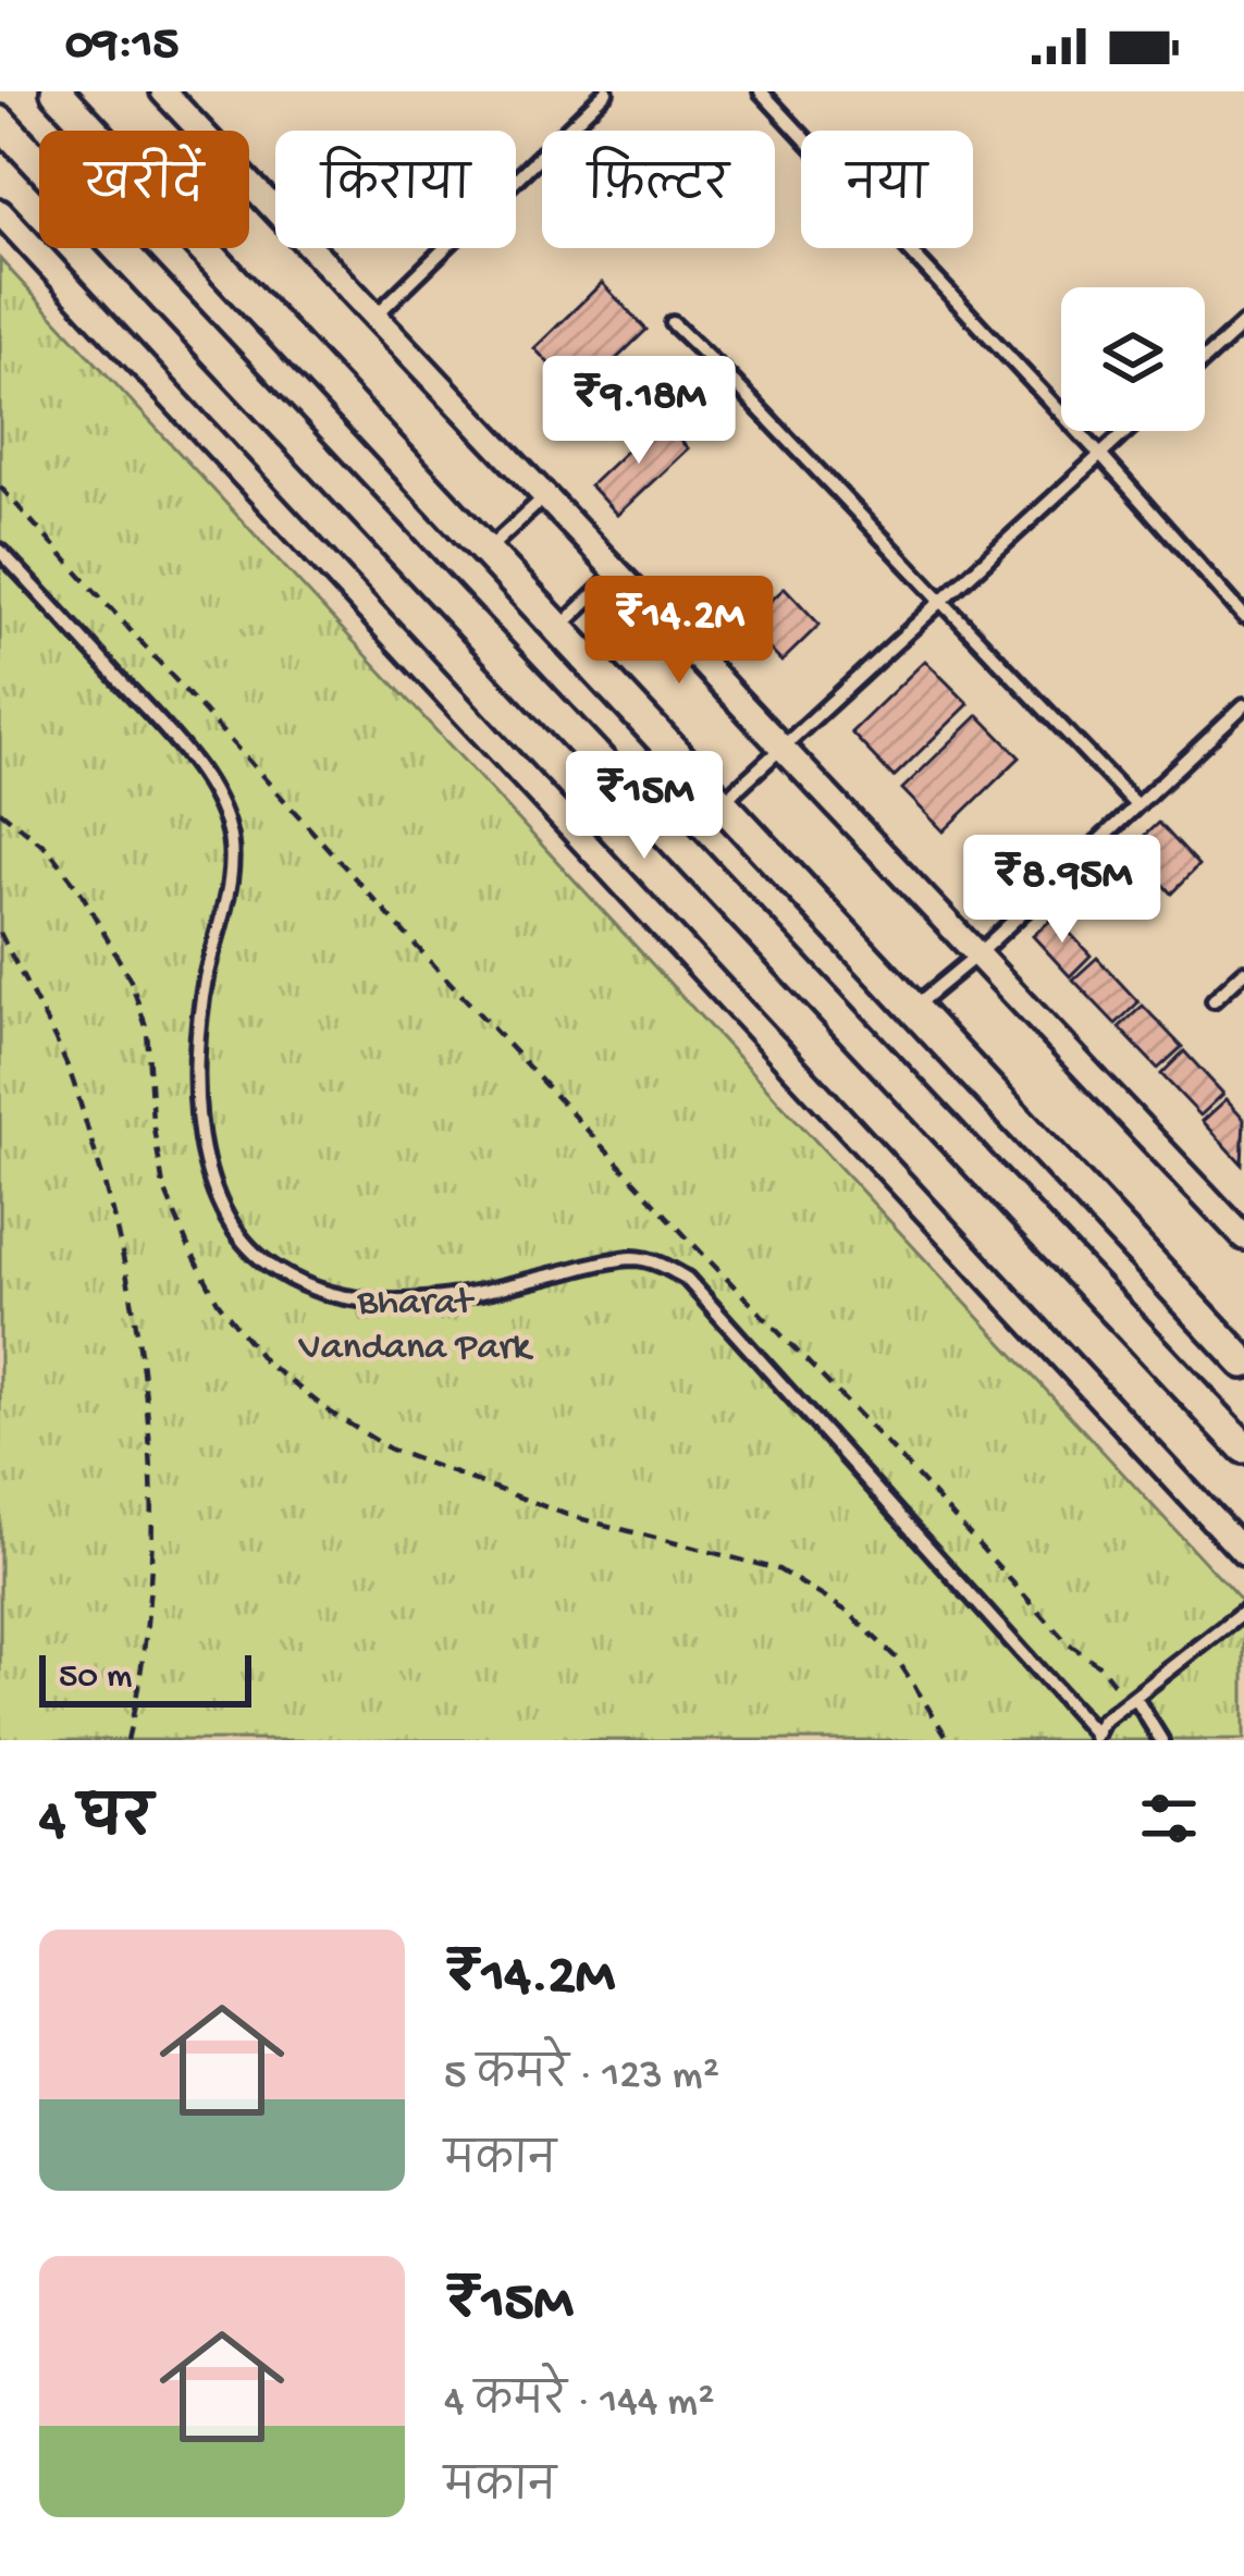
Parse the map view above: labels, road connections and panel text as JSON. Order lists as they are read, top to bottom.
{
  "parks": ["Bharat Vandana Park"],
  "scale_bar": "50 m",
  "page": {
    "status": "09:15",
    "chip": [
      "खरीदें",
      "किराया",
      "फ़िल्टर",
      "नया"
    ],
    "price": [
      "₹9.18M",
      "₹14.2M",
      "₹15M",
      "₹8.95M"
    ],
    "scale": "50 m",
    "heading": "4 घर",
    "list": [
      {
        "name": "₹14.2M",
        "note": "5 कमरे · 123 m² · मकान"
      },
      {
        "name": "₹15M",
        "note": "4 कमरे · 144 m² · मकान"
      }
    ]
  }
}
